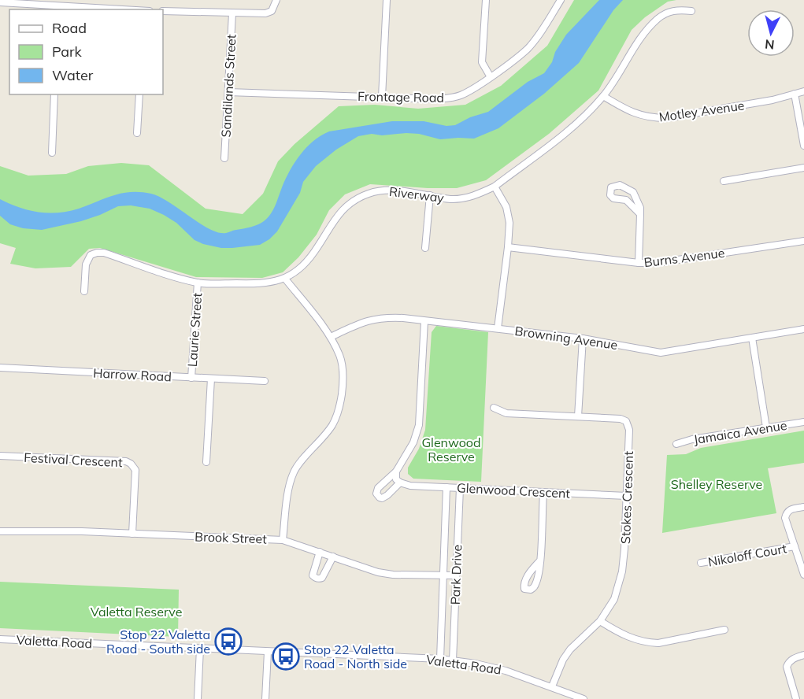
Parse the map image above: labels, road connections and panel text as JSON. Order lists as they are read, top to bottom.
{
  "streets": {
    "street": [
      "Sandilands Street",
      "Frontage Road",
      "Motley Avenue",
      "Riverway",
      "Burns Avenue",
      "Laurie Street",
      "Browning Avenue",
      "Harrow Road",
      "Jamaica Avenue",
      "Festival Crescent",
      "Glenwood Crescent",
      "Stokes Crescent",
      "Brook Street",
      "Nikoloff Court",
      "Park Drive",
      "Valetta Road"
    ]
  },
  "crossings": [
    ["Sandilands Street", "Frontage Road"],
    ["Motley Avenue", "Riverway"],
    ["Riverway", "Laurie Street"],
    ["Laurie Street", "Harrow Road"],
    ["Festival Crescent", "Brook Street"],
    ["Glenwood Crescent", "Stokes Crescent"],
    ["Glenwood Crescent", "Park Drive"],
    ["Stokes Crescent", "Valetta Road"],
    ["Brook Street", "Park Drive"],
    ["Park Drive", "Valetta Road"]
  ],
  "parks": ["Glenwood Reserve", "Shelley Reserve", "Valetta Reserve"],
  "places": {
    "bus stop": ["Stop 22 Valetta Road - South side", "Stop 22 Valetta Road - North side"]
  },
  "legend": ["Road", "Park", "Water"],
  "north": "bottom"
}
